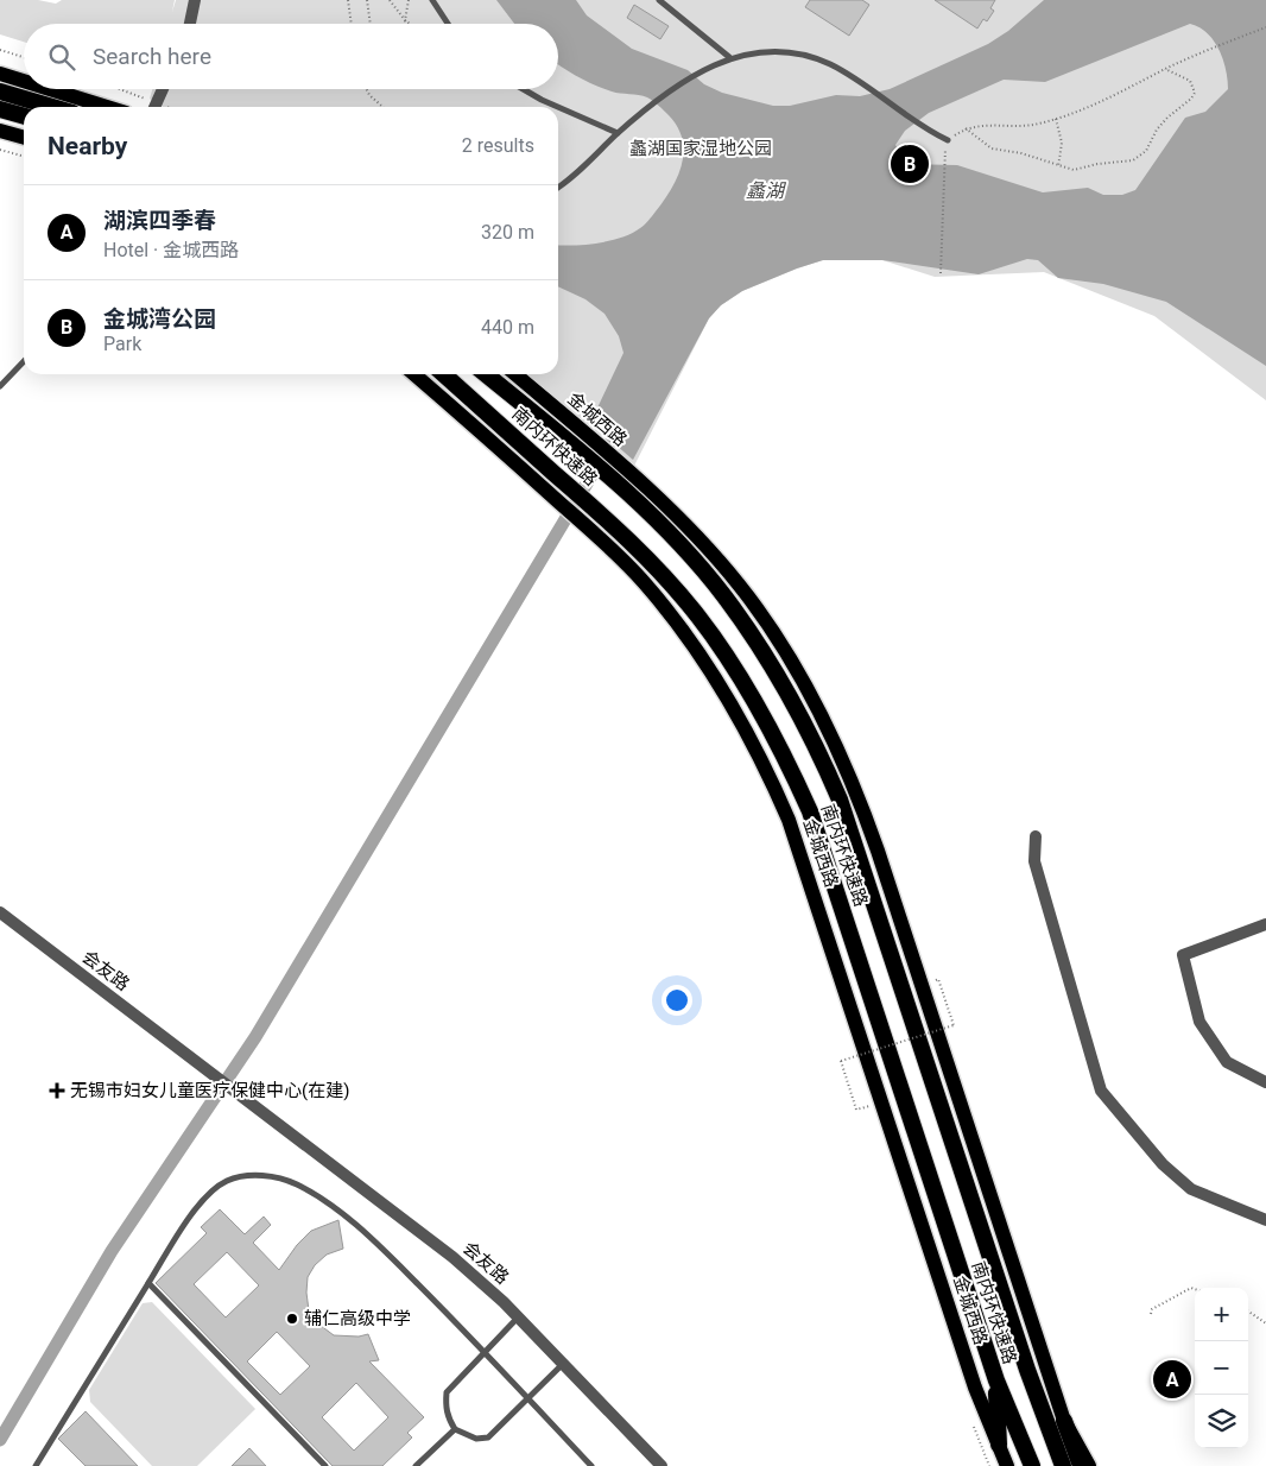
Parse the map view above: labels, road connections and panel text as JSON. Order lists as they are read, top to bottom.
{
  "streets": {
    "highway": ["南内环快速路"],
    "main road": ["金城西路"],
    "street": ["会友路"]
  },
  "crossings": [
    ["金城西路", "南内环快速路"]
  ],
  "water": ["蠡湖"],
  "parks": ["蠡湖国家湿地公园"],
  "places": {
    "health": ["无锡市妇女儿童医疗保健中心(在建)"],
    "other": ["辅仁高级中学"]
  },
  "page": {
    "search": "Search here",
    "heading": ["Nearby", "2 results"],
    "pins": ["B", "A"],
    "list": [
      {
        "mark": "A",
        "name": "湖滨四季春",
        "note": "Hotel · 金城西路",
        "value": "320 m"
      },
      {
        "mark": "B",
        "name": "金城湾公园",
        "note": "Park",
        "value": "440 m"
      }
    ],
    "map_buttons": ["+", "−"]
  }
}
